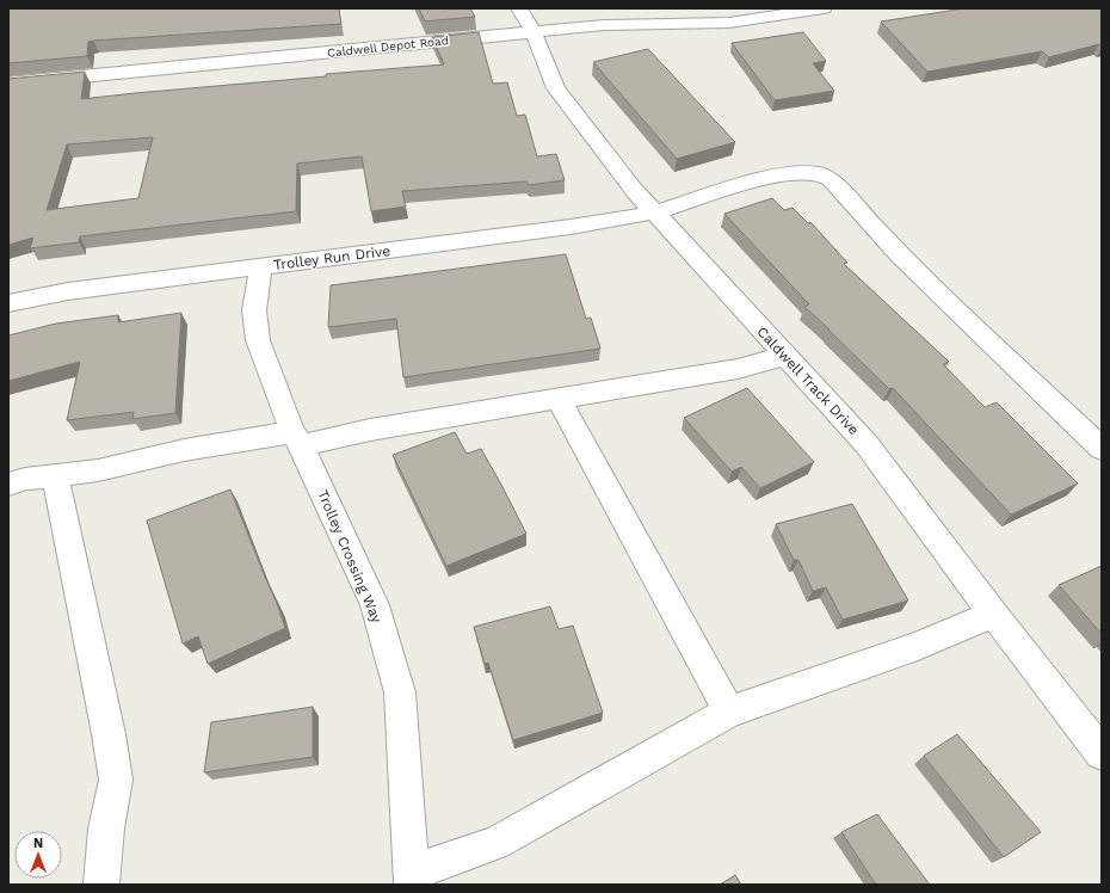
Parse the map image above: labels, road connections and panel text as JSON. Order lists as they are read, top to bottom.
{
  "streets": {
    "street": [
      "Caldwell Depot Road",
      "Trolley Run Drive",
      "Caldwell Track Drive",
      "Trolley Crossing Way"
    ]
  },
  "crossings": [
    ["Caldwell Depot Road", "Caldwell Track Drive"],
    ["Trolley Run Drive", "Caldwell Track Drive"],
    ["Trolley Run Drive", "Trolley Crossing Way"]
  ],
  "north": "top"
}
